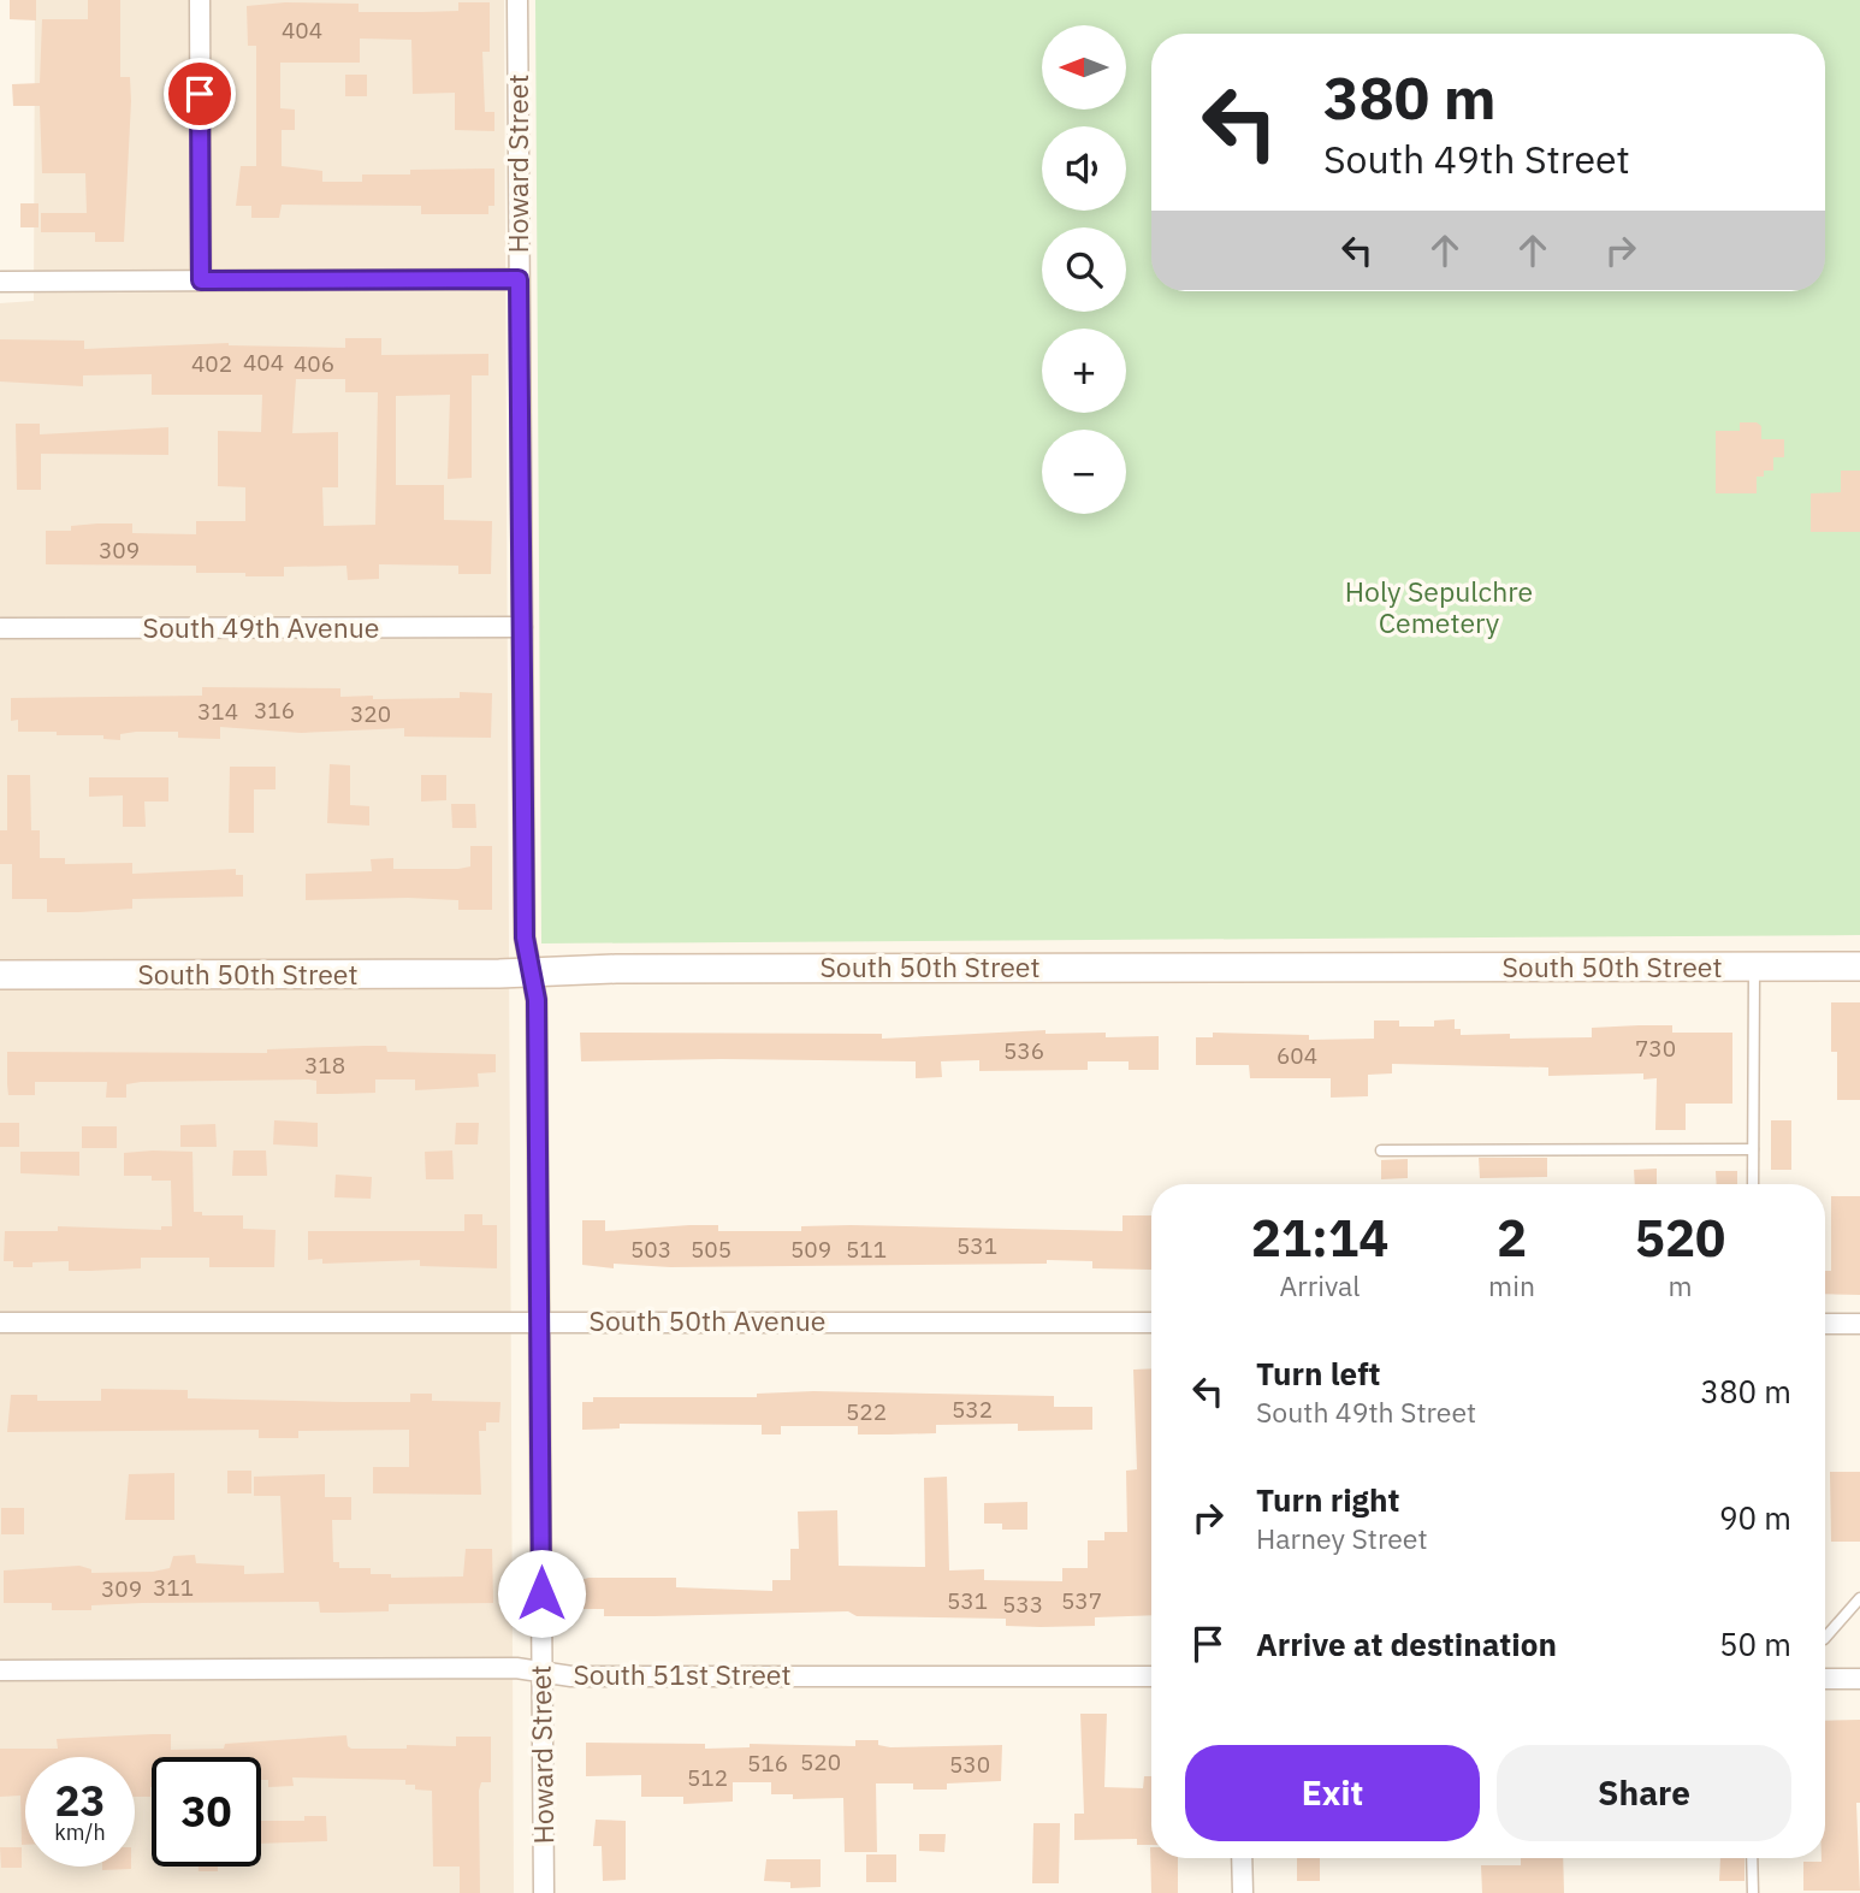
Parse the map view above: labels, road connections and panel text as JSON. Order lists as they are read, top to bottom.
{
  "streets": {
    "main road": ["South 50th Street"],
    "street": [
      "Howard Street",
      "South 49th Avenue",
      "South 50th Avenue",
      "South 51st Street"
    ]
  },
  "crossings": [
    ["Howard Street", "South 49th Avenue"],
    ["Howard Street", "South 50th Street"],
    ["Howard Street", "South 50th Avenue"],
    ["Howard Street", "South 51st Street"]
  ],
  "parks": ["Holy Sepulchre Cemetery"],
  "house_numbers": [
    "404",
    "404",
    "402",
    "406",
    "309",
    "316",
    "314",
    "320",
    "730",
    "536",
    "604",
    "318",
    "531",
    "503",
    "505",
    "509",
    "511",
    "532",
    "522",
    "311",
    "309",
    "531",
    "537",
    "533",
    "520",
    "516",
    "530",
    "512"
  ],
  "north": "left",
  "page": {
    "map_buttons": ["+", "−"],
    "turn": ["380 m", "South 49th Street"],
    "eta": [
      "21:14",
      "Arrival",
      "2",
      "min",
      "520",
      "m"
    ],
    "list": [
      {
        "name": "Turn left",
        "note": "South 49th Street",
        "value": "380 m"
      },
      {
        "name": "Turn right",
        "note": "Harney Street",
        "value": "90 m"
      },
      {
        "name": "Arrive at destination",
        "value": "50 m"
      }
    ],
    "buttons": ["Exit", "Share"],
    "speed": "23 km/h",
    "limit": "30"
  }
}
